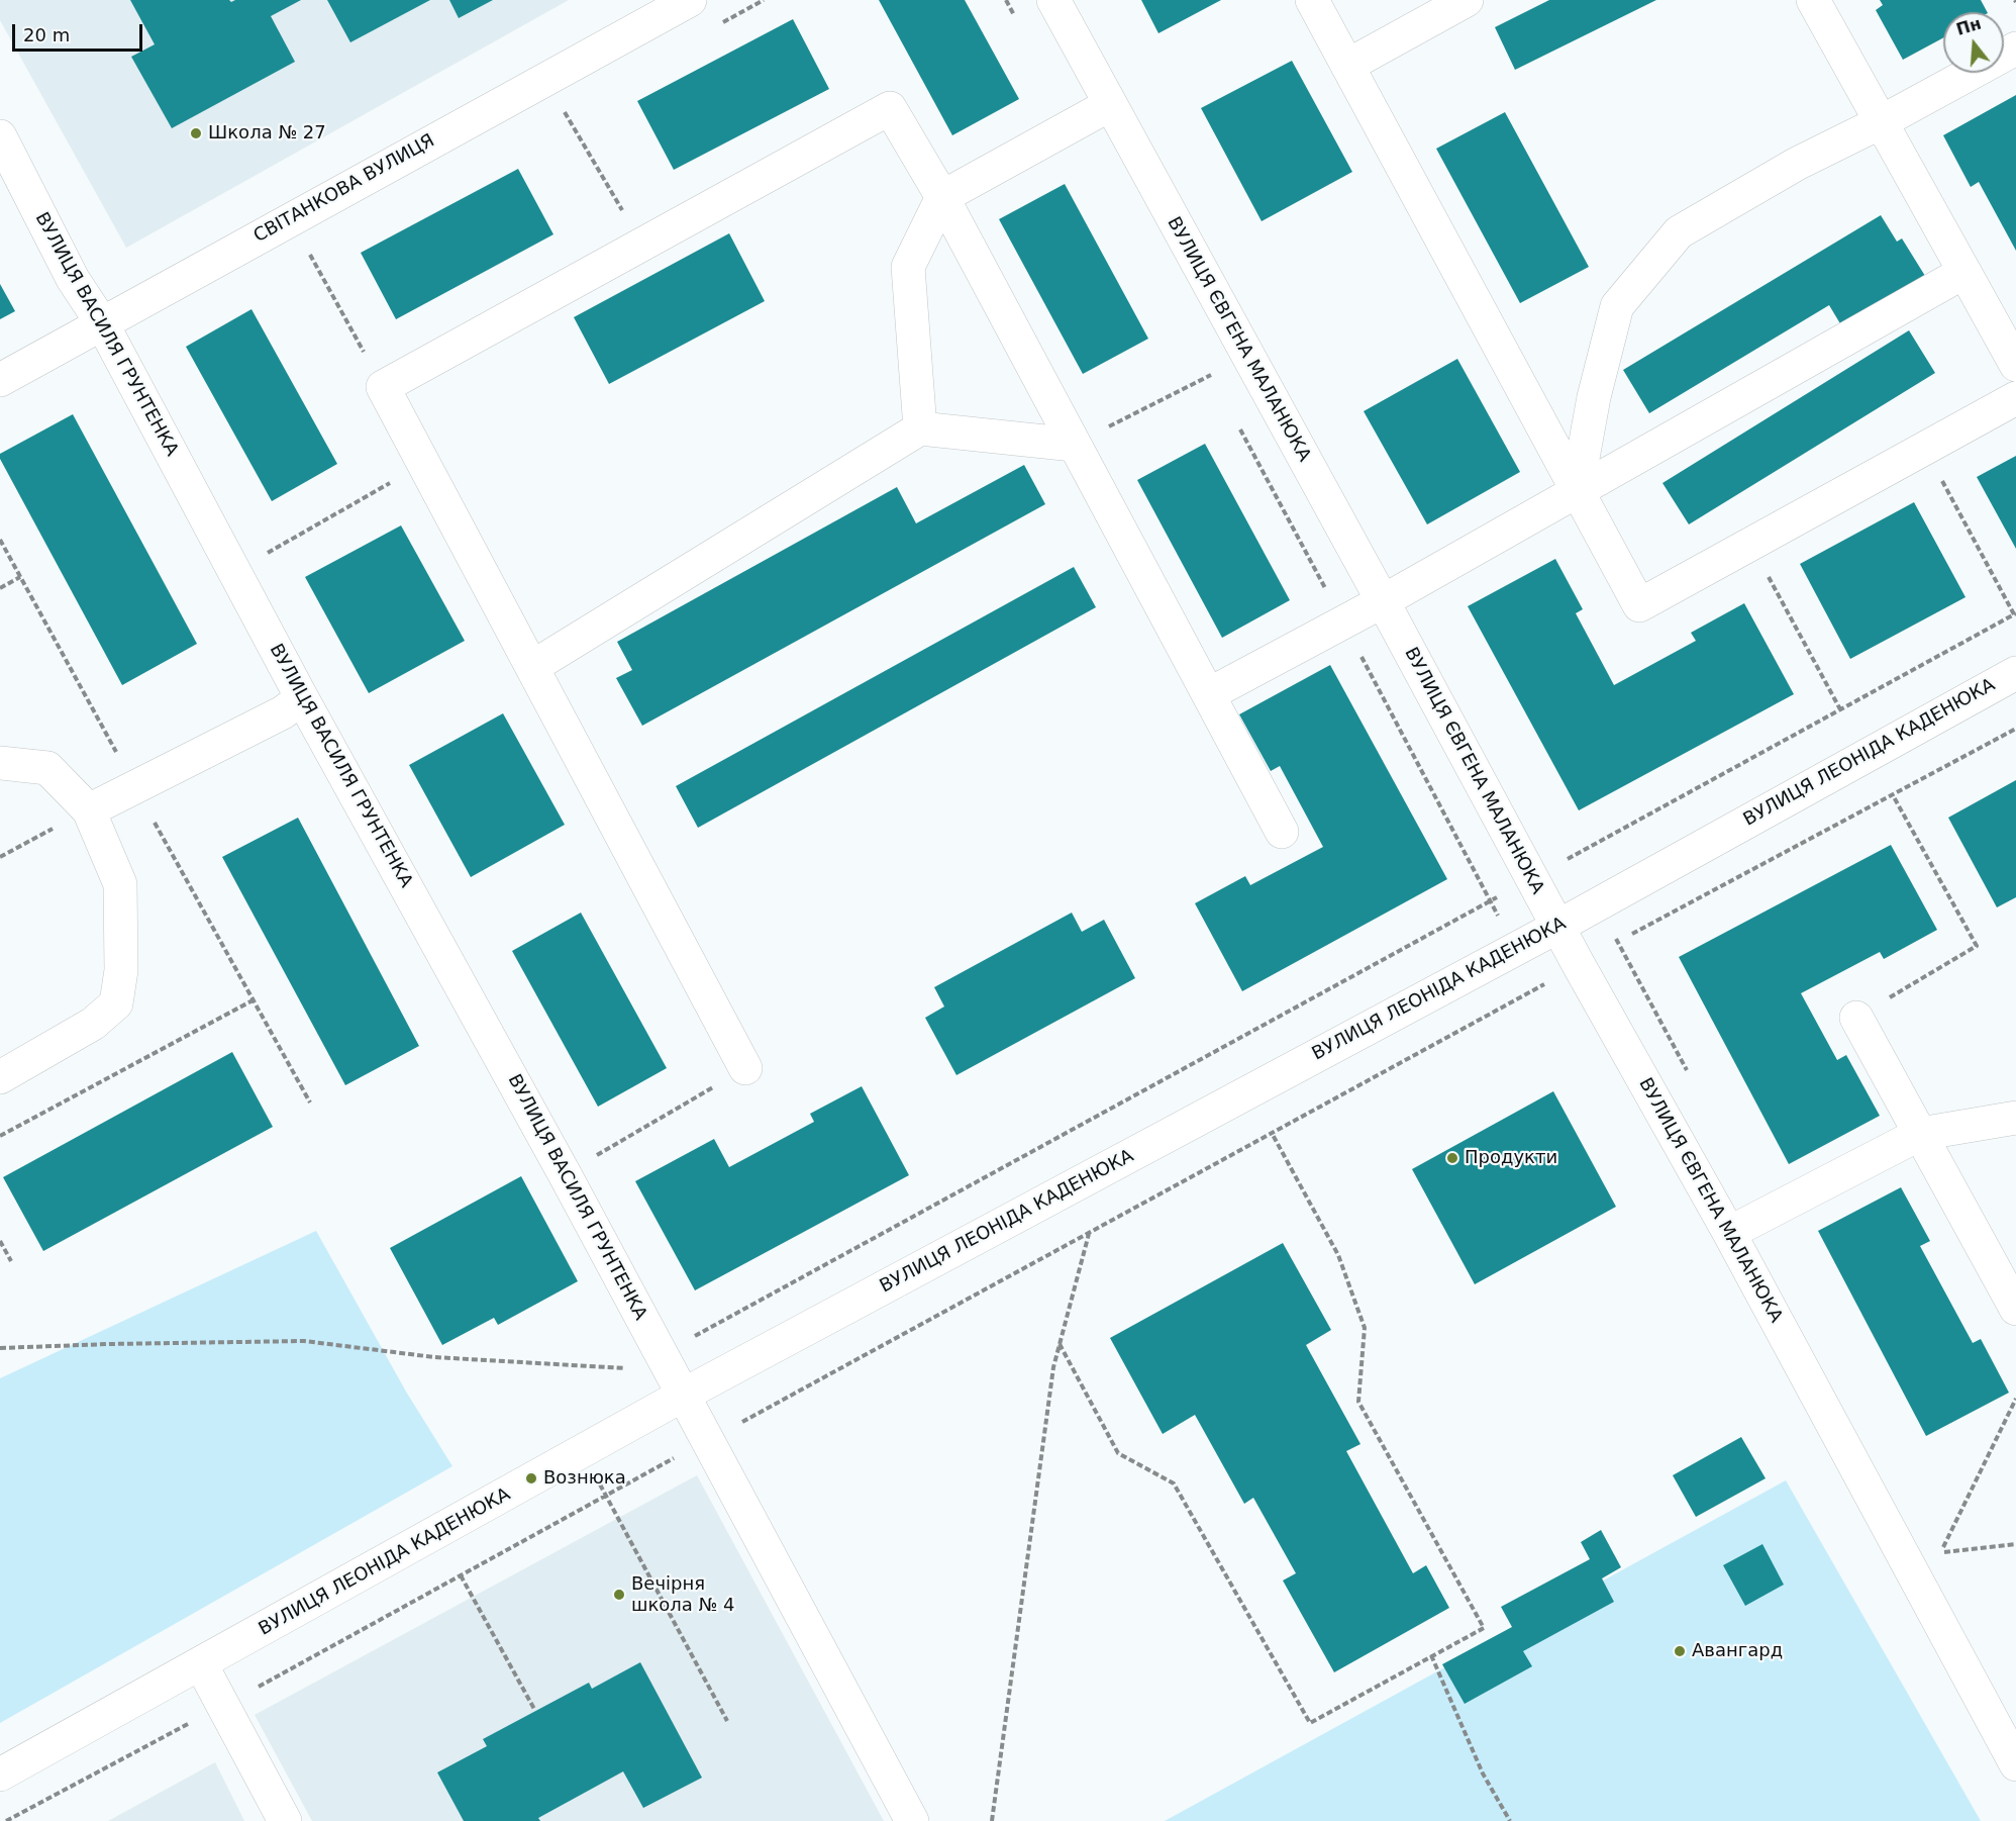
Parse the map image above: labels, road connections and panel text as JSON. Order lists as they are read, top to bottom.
{
  "streets": {
    "street": [
      "СВІТАНКОВА ВУЛИЦЯ",
      "ВУЛИЦЯ ВАСИЛЯ ГРУНТЕНКА",
      "ВУЛИЦЯ ЄВГЕНА МАЛАНЮКА",
      "ВУЛИЦЯ ЛЕОНІДА КАДЕНЮКА"
    ]
  },
  "crossings": [
    ["СВІТАНКОВА ВУЛИЦЯ", "ВУЛИЦЯ ВАСИЛЯ ГРУНТЕНКА"],
    ["ВУЛИЦЯ ВАСИЛЯ ГРУНТЕНКА", "ВУЛИЦЯ ЛЕОНІДА КАДЕНЮКА"],
    ["ВУЛИЦЯ ЄВГЕНА МАЛАНЮКА", "ВУЛИЦЯ ЛЕОНІДА КАДЕНЮКА"]
  ],
  "places": [
    "Школа № 27",
    "Продукти",
    "Вознюка",
    "Вечірня школа № 4",
    "Авангард"
  ],
  "scale_bar": "20 m",
  "north": "top"
}
